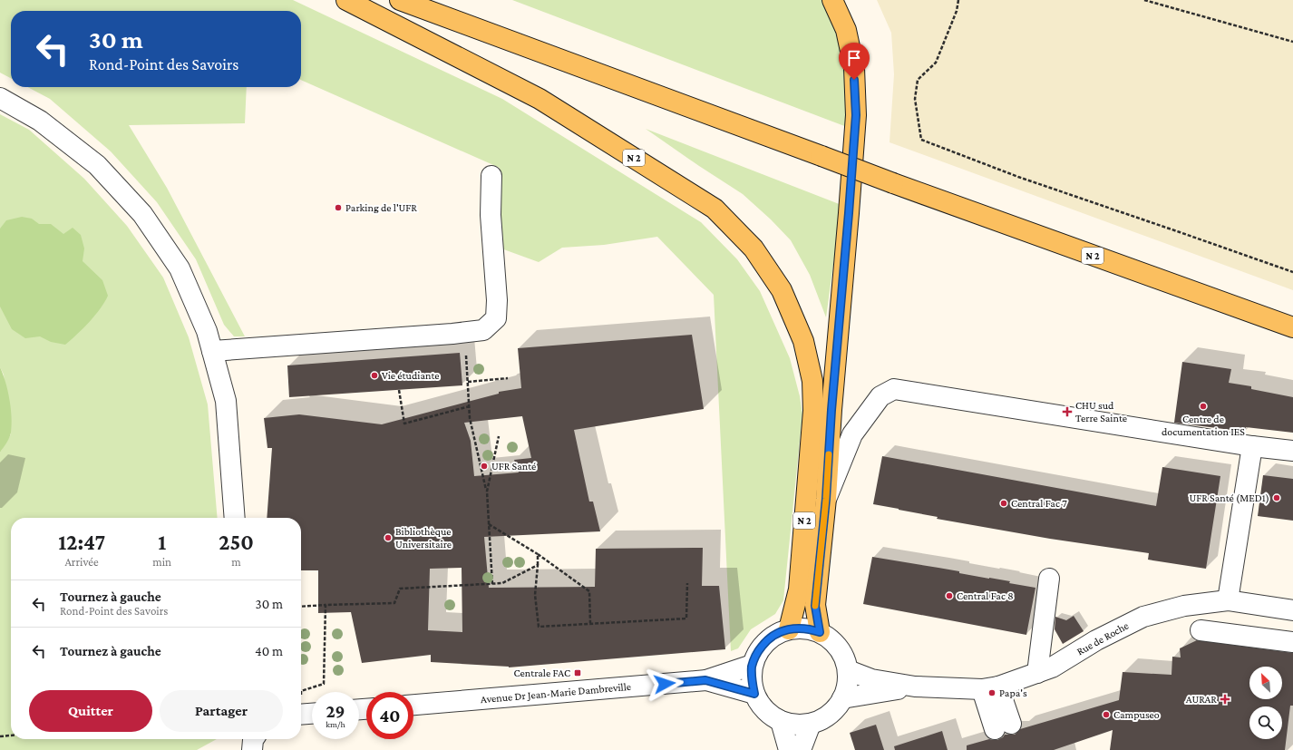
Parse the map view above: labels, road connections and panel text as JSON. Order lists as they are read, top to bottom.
{
  "streets": {
    "main road": ["N 2"],
    "street": ["Rue de Roche", "Avenue Dr Jean-Marie Dambreville"]
  },
  "crossings": [
    ["N 2", "Rue de Roche"],
    ["N 2", "Avenue Dr Jean-Marie Dambreville"],
    ["Rue de Roche", "Avenue Dr Jean-Marie Dambreville"]
  ],
  "places": {
    "other": [
      "Parking de l'UFR",
      "Vie étudiante",
      "Centre de documentation IES",
      "UFR Santé",
      "UFR Santé (MED1)",
      "Central Fac 7",
      "Bibliothèque Universitaire",
      "Central Fac 8",
      "Papa's",
      "Campuseo"
    ],
    "health": ["CHU sud Terre Sainte", "AURAR"],
    "transit": ["Centrale FAC"]
  },
  "north": "top left",
  "page": {
    "turn": ["30 m", "Rond-Point des Savoirs"],
    "eta": [
      "12:47",
      "Arrivée",
      "1",
      "min",
      "250",
      "m"
    ],
    "list": [
      {
        "name": "Tournez à gauche",
        "note": "Rond-Point des Savoirs",
        "value": "30 m"
      },
      {
        "name": "Tournez à gauche",
        "value": "40 m"
      }
    ],
    "buttons": ["Quitter", "Partager"],
    "speed": "29 km/h",
    "limit": "40"
  }
}
